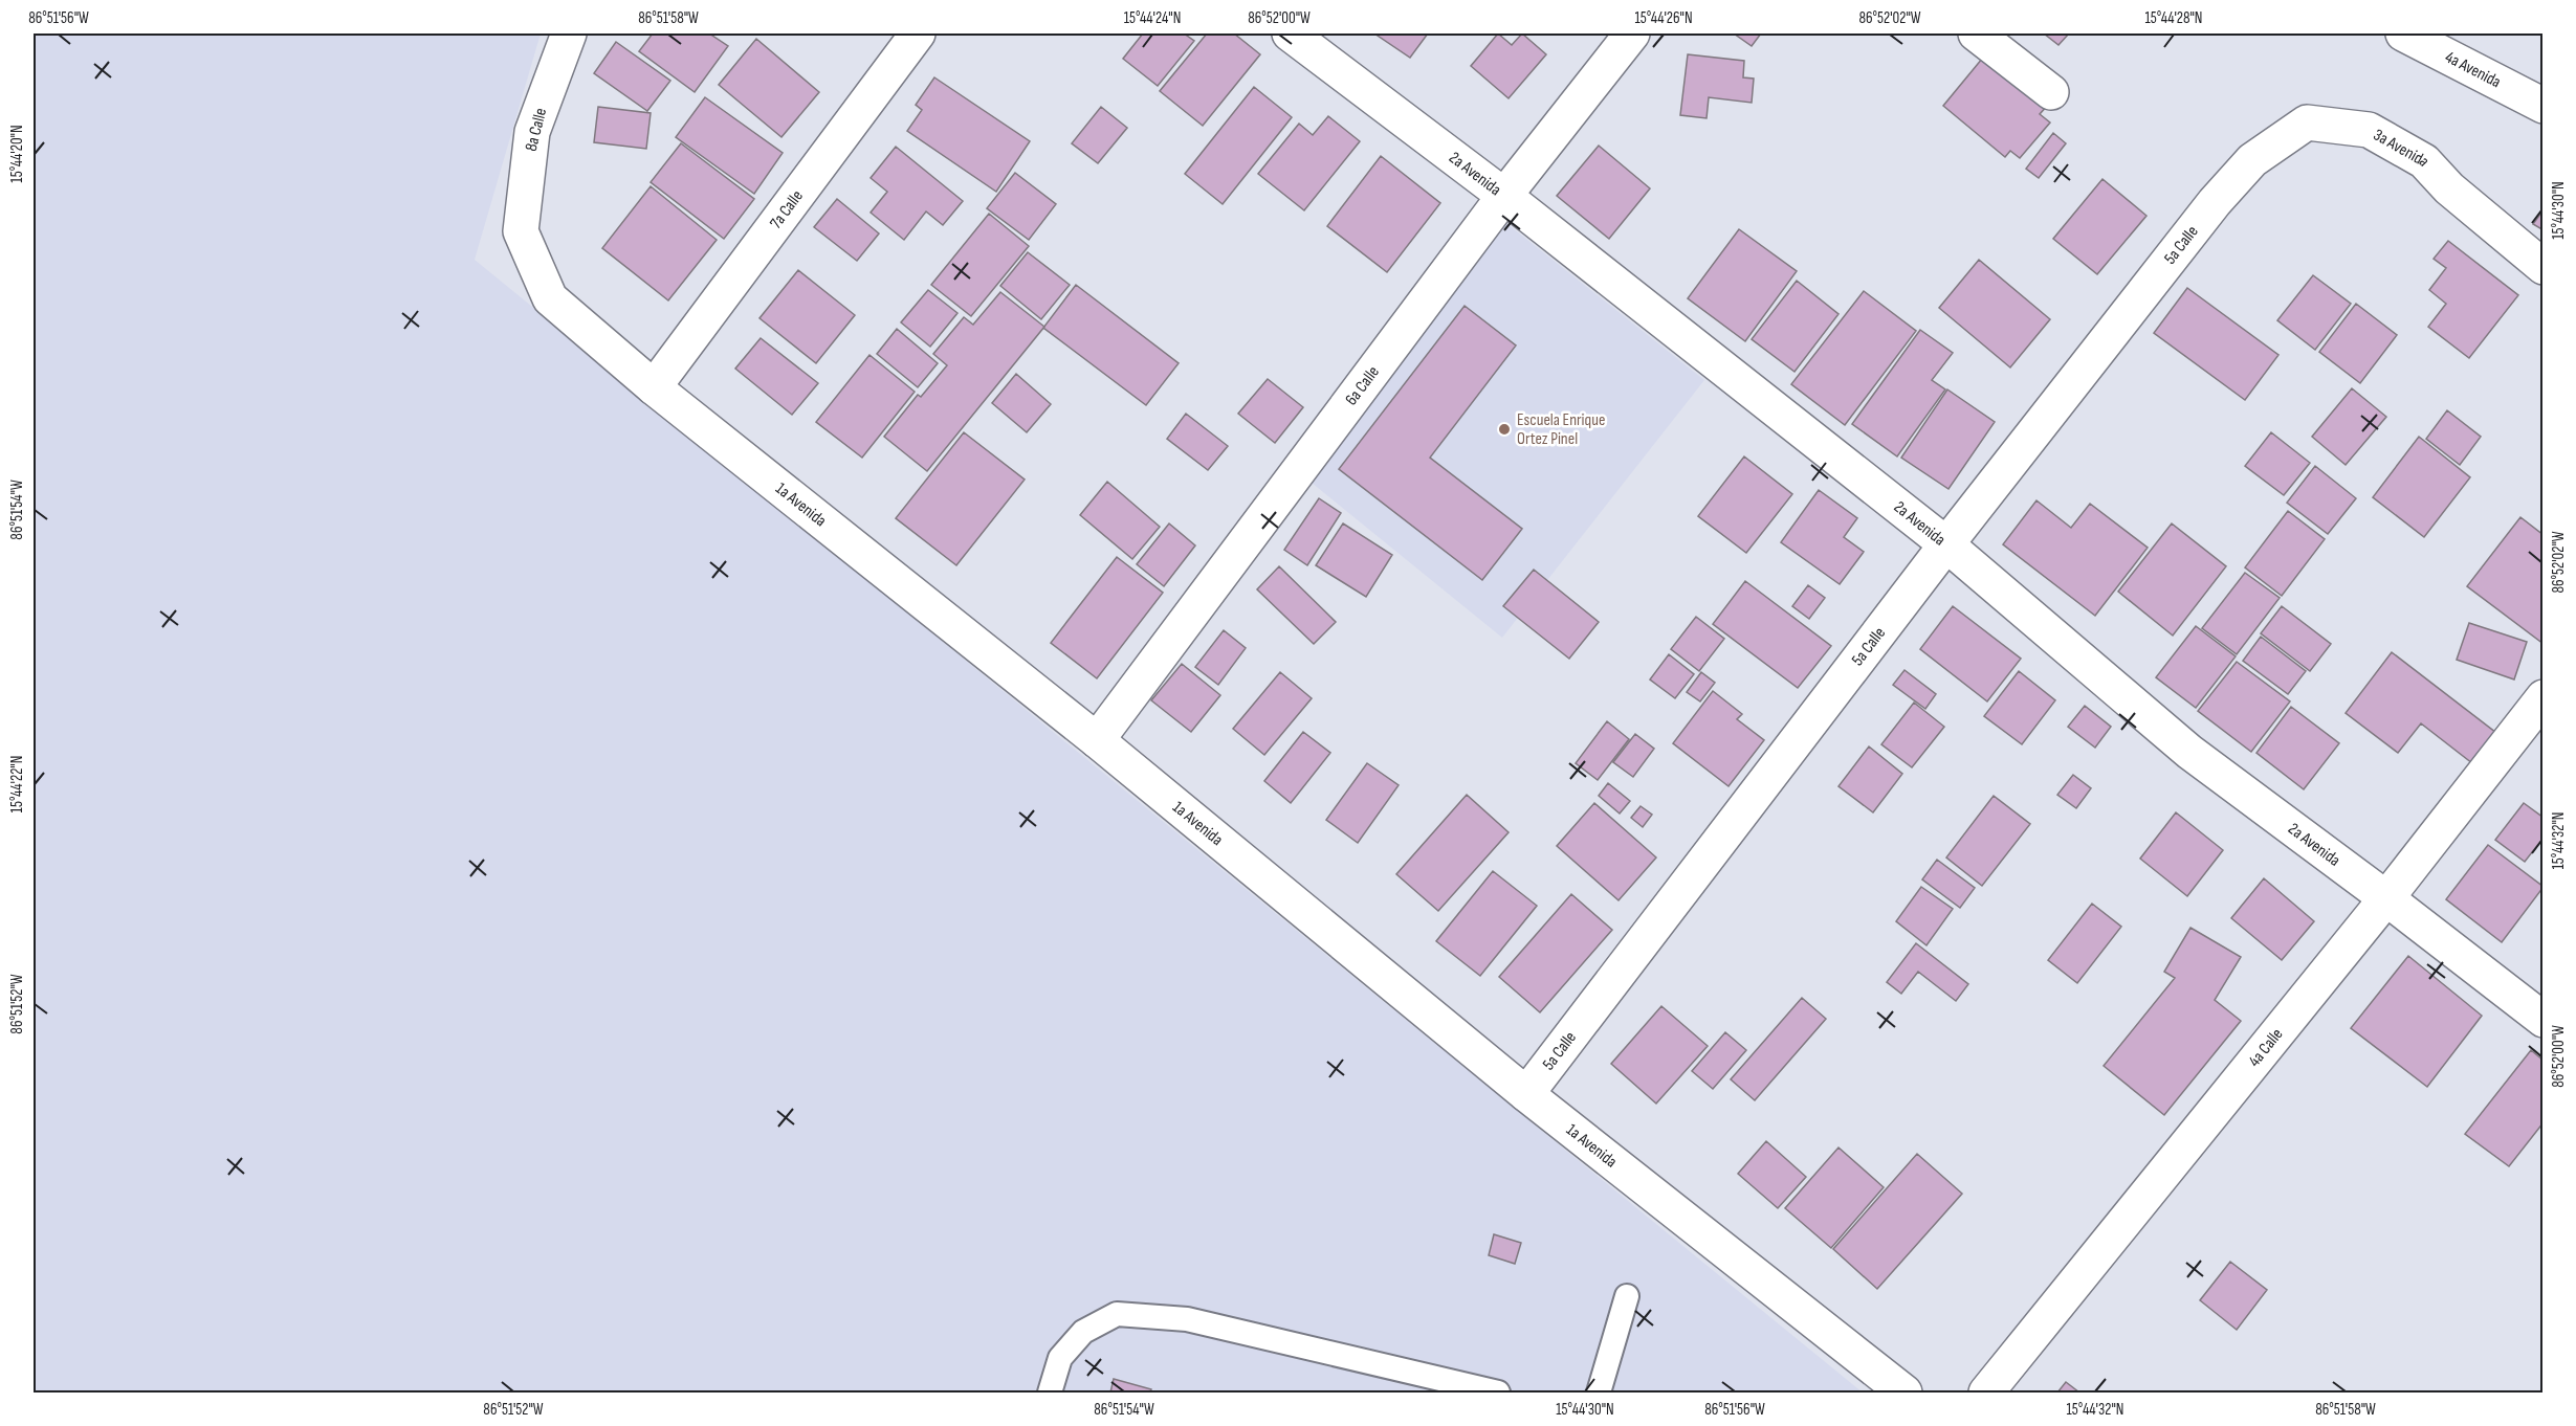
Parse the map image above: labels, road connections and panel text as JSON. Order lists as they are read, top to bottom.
{
  "streets": {
    "street": [
      "4a Avenida",
      "8a Calle",
      "3a Avenida",
      "2a Avenida",
      "7a Calle",
      "5a Calle",
      "6a Calle",
      "1a Avenida",
      "4a Calle"
    ]
  },
  "crossings": [
    ["8a Calle", "1a Avenida"],
    ["3a Avenida", "5a Calle"],
    ["2a Avenida", "5a Calle"],
    ["2a Avenida", "6a Calle"],
    ["2a Avenida", "4a Calle"],
    ["7a Calle", "1a Avenida"],
    ["5a Calle", "1a Avenida"],
    ["6a Calle", "1a Avenida"]
  ],
  "places": ["Escuela Enrique Ortez Pinel"],
  "coordinates": [
    "86°51'56\"W",
    "86°51'58\"W",
    "15°44'24\"N",
    "86°52'00\"W",
    "15°44'26\"N",
    "86°52'02\"W",
    "15°44'28\"N",
    "15°44'20\"N",
    "15°44'30\"N",
    "86°51'54\"W",
    "15°44'22\"N",
    "15°44'32\"N",
    "86°51'52\"W"
  ]
}
